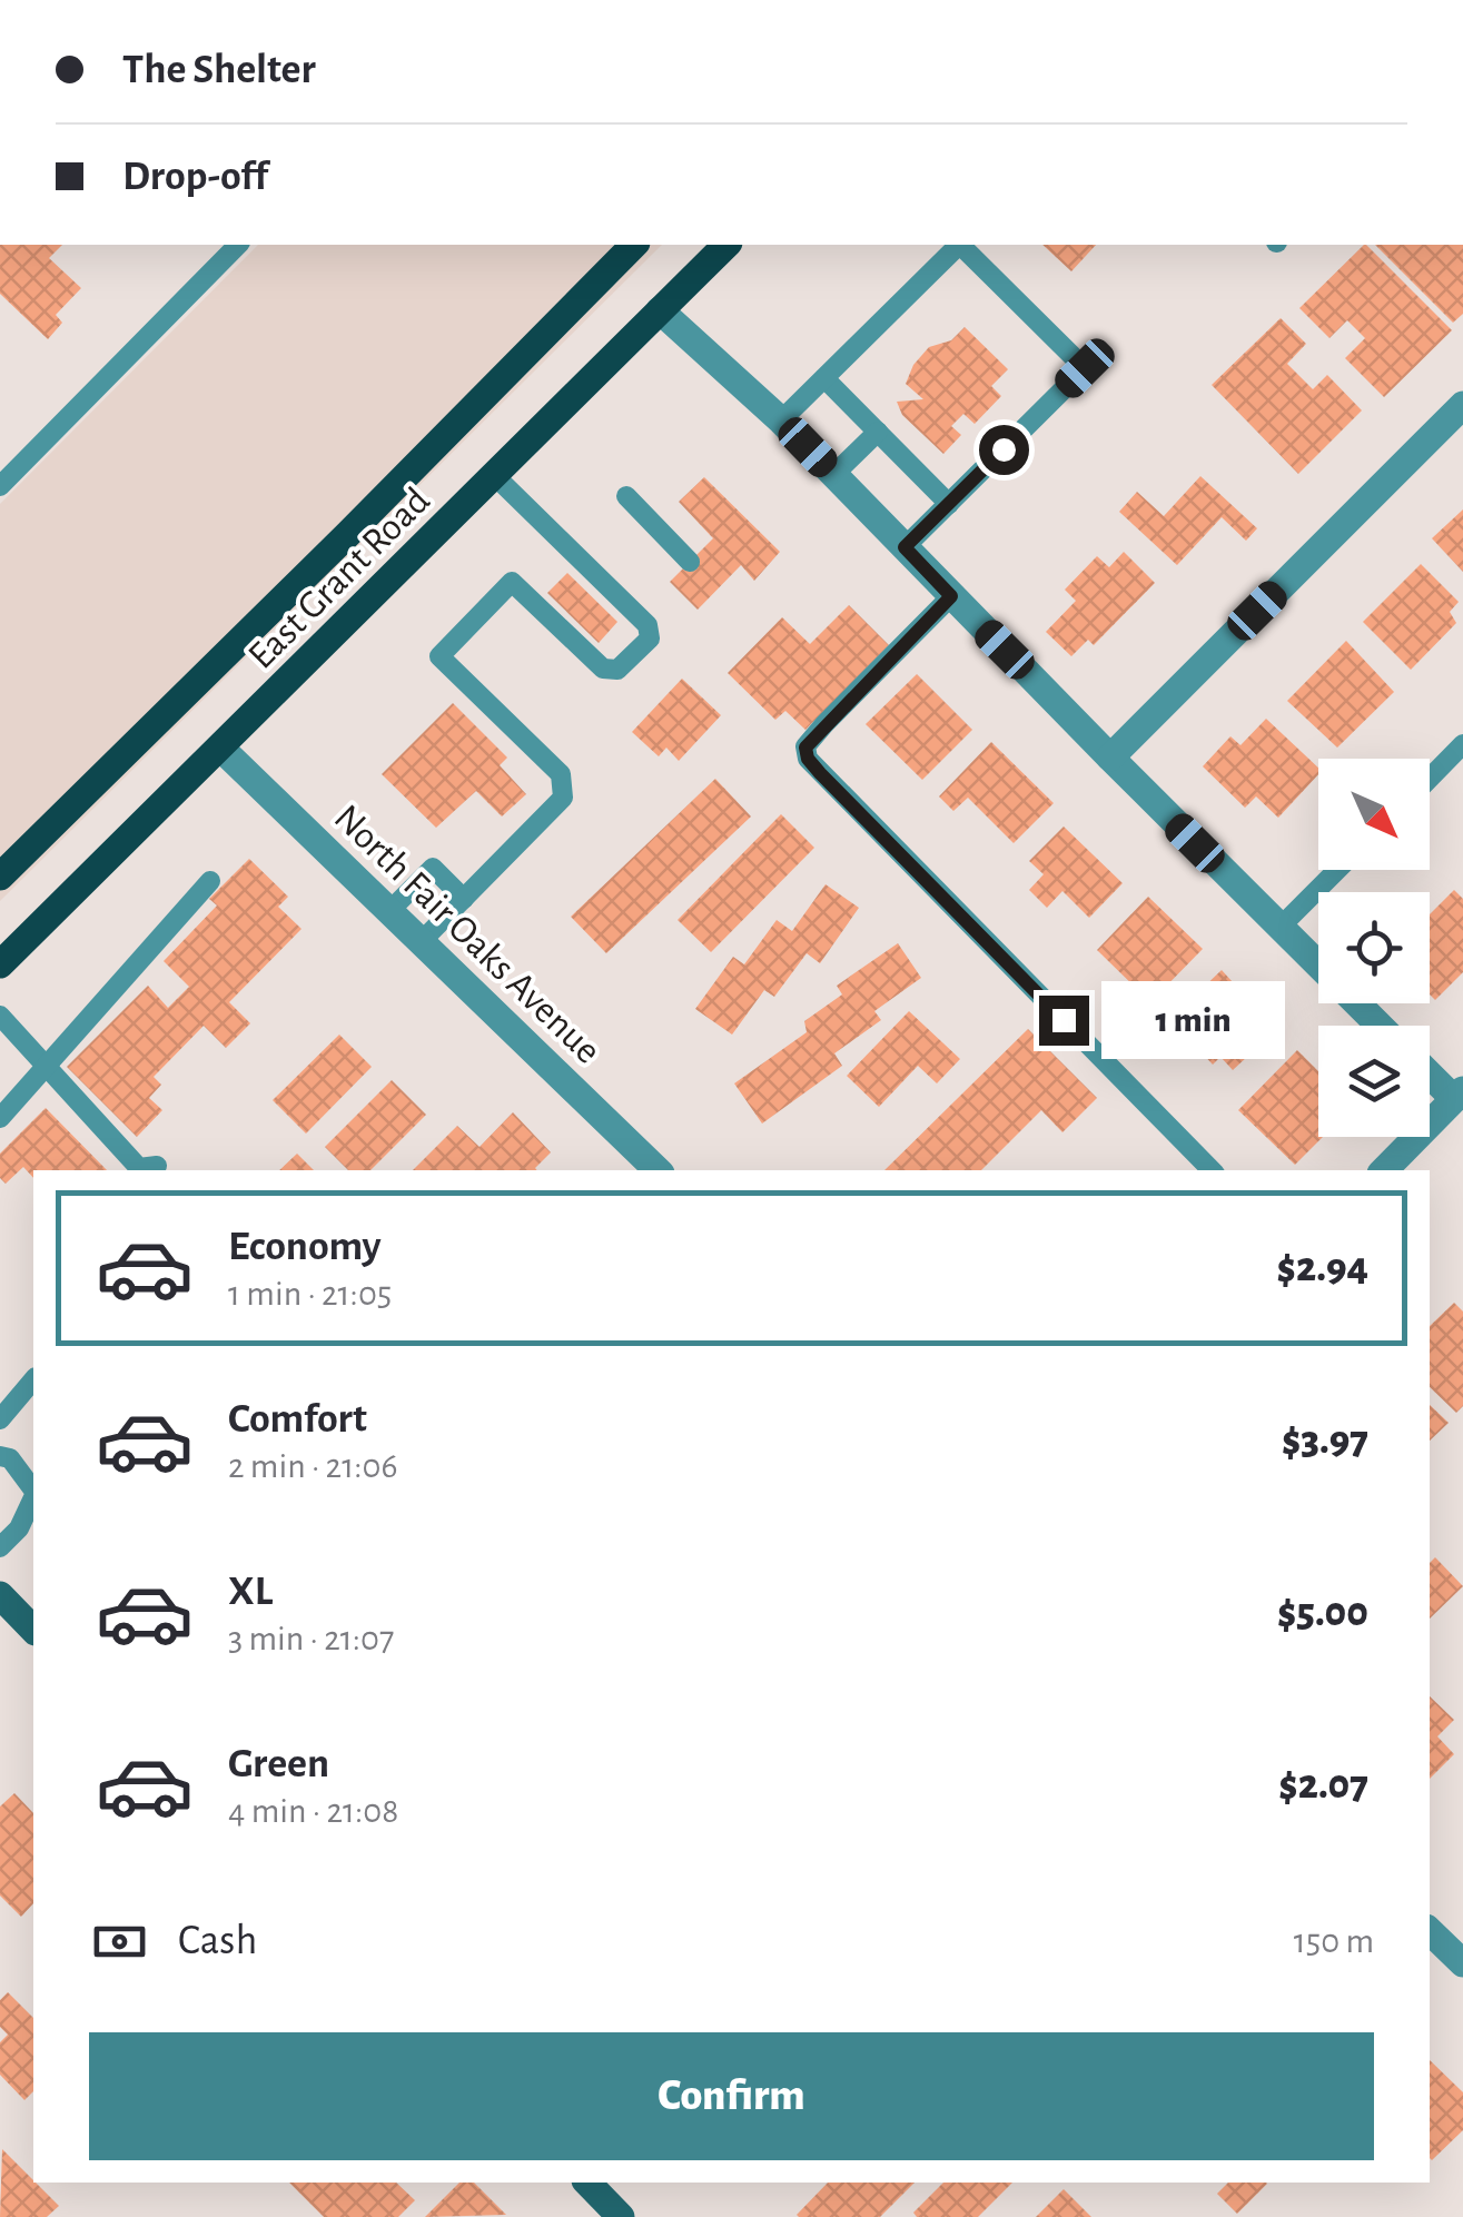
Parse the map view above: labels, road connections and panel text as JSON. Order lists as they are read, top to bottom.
{
  "streets": {
    "main road": ["East Grant Road"],
    "street": ["North Fair Oaks Avenue"]
  },
  "crossings": [
    ["East Grant Road", "North Fair Oaks Avenue"]
  ],
  "north": "bottom right",
  "page": {
    "banner": ["The Shelter", "Drop-off"],
    "bubble": "1 min",
    "list": [
      {
        "name": "Economy",
        "note": "1 min · 21:05",
        "value": "$2.94"
      },
      {
        "name": "Comfort",
        "note": "2 min · 21:06",
        "value": "$3.97"
      },
      {
        "name": "XL",
        "note": "3 min · 21:07",
        "value": "$5.00"
      },
      {
        "name": "Green",
        "note": "4 min · 21:08",
        "value": "$2.07"
      }
    ],
    "pay": ["Cash", "150 m"],
    "buttons": "Confirm"
  }
}
